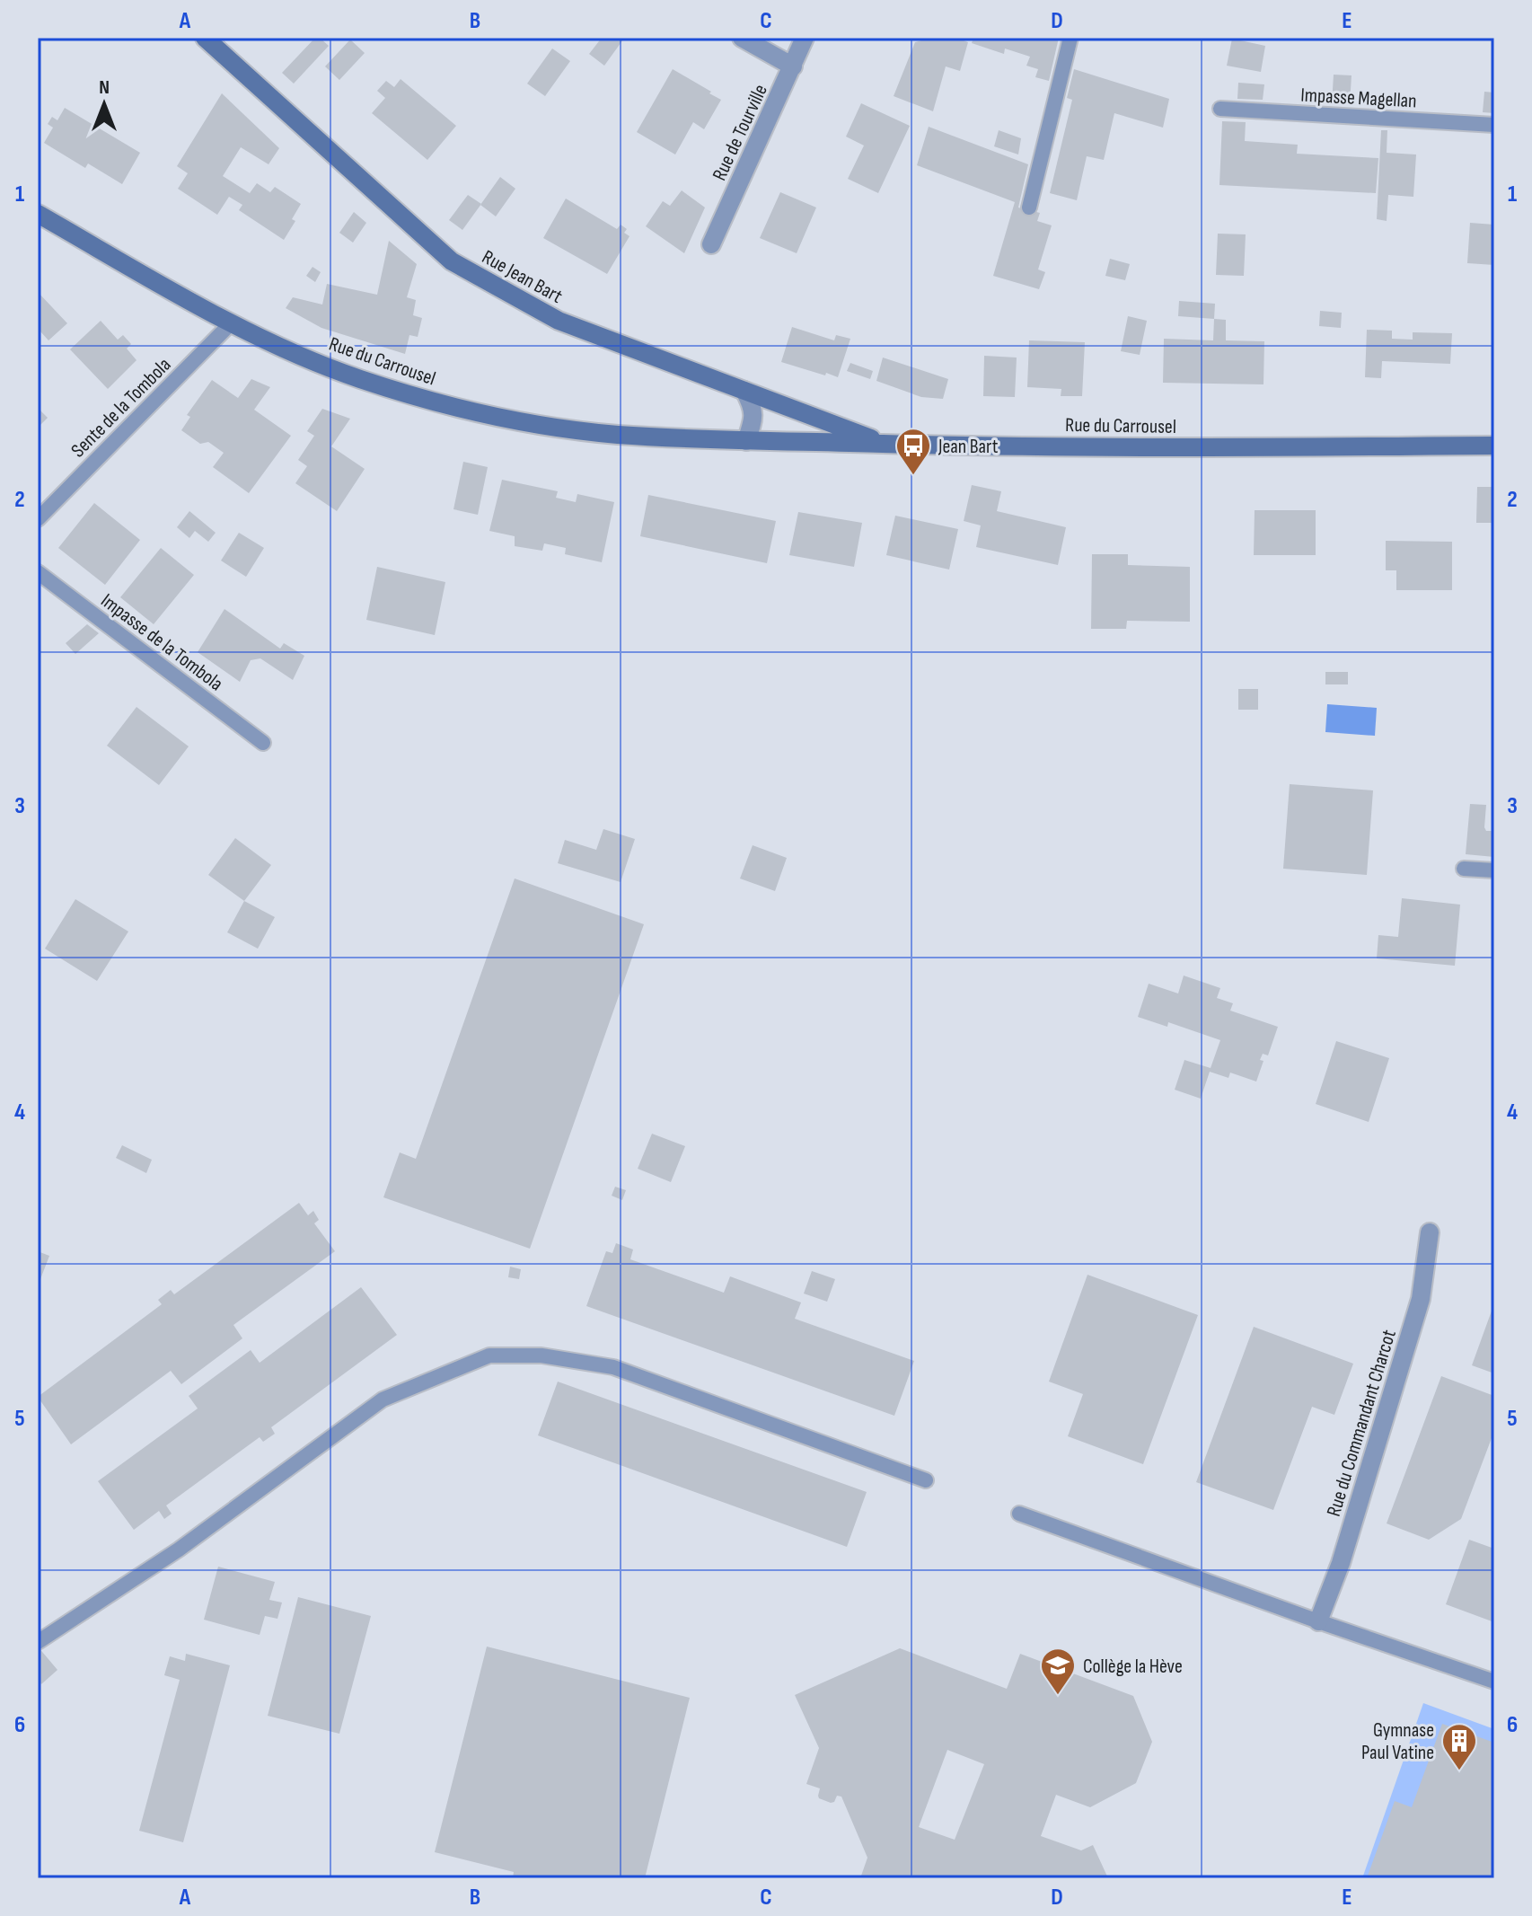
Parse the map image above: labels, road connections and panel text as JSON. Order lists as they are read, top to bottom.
{
  "streets": {
    "street": [
      "Rue de Tourville",
      "Rue Jean Bart",
      "Rue du Carrousel",
      "Rue du Commandant Charcot"
    ],
    "lane": ["Impasse Magellan", "Sente de la Tombola", "Impasse de la Tombola"]
  },
  "crossings": [
    ["Rue Jean Bart", "Rue du Carrousel"],
    ["Rue du Carrousel", "Sente de la Tombola"]
  ],
  "places": {
    "bus stop": ["Jean Bart"],
    "school or university": ["Collège la Hève"],
    "building": ["Gymnase Paul Vatine"]
  },
  "north": "top",
  "grid": {
    "columns": [
      "A",
      "B",
      "C",
      "D",
      "E"
    ],
    "rows": [
      "1",
      "2",
      "3",
      "4",
      "5",
      "6"
    ]
  }
}
